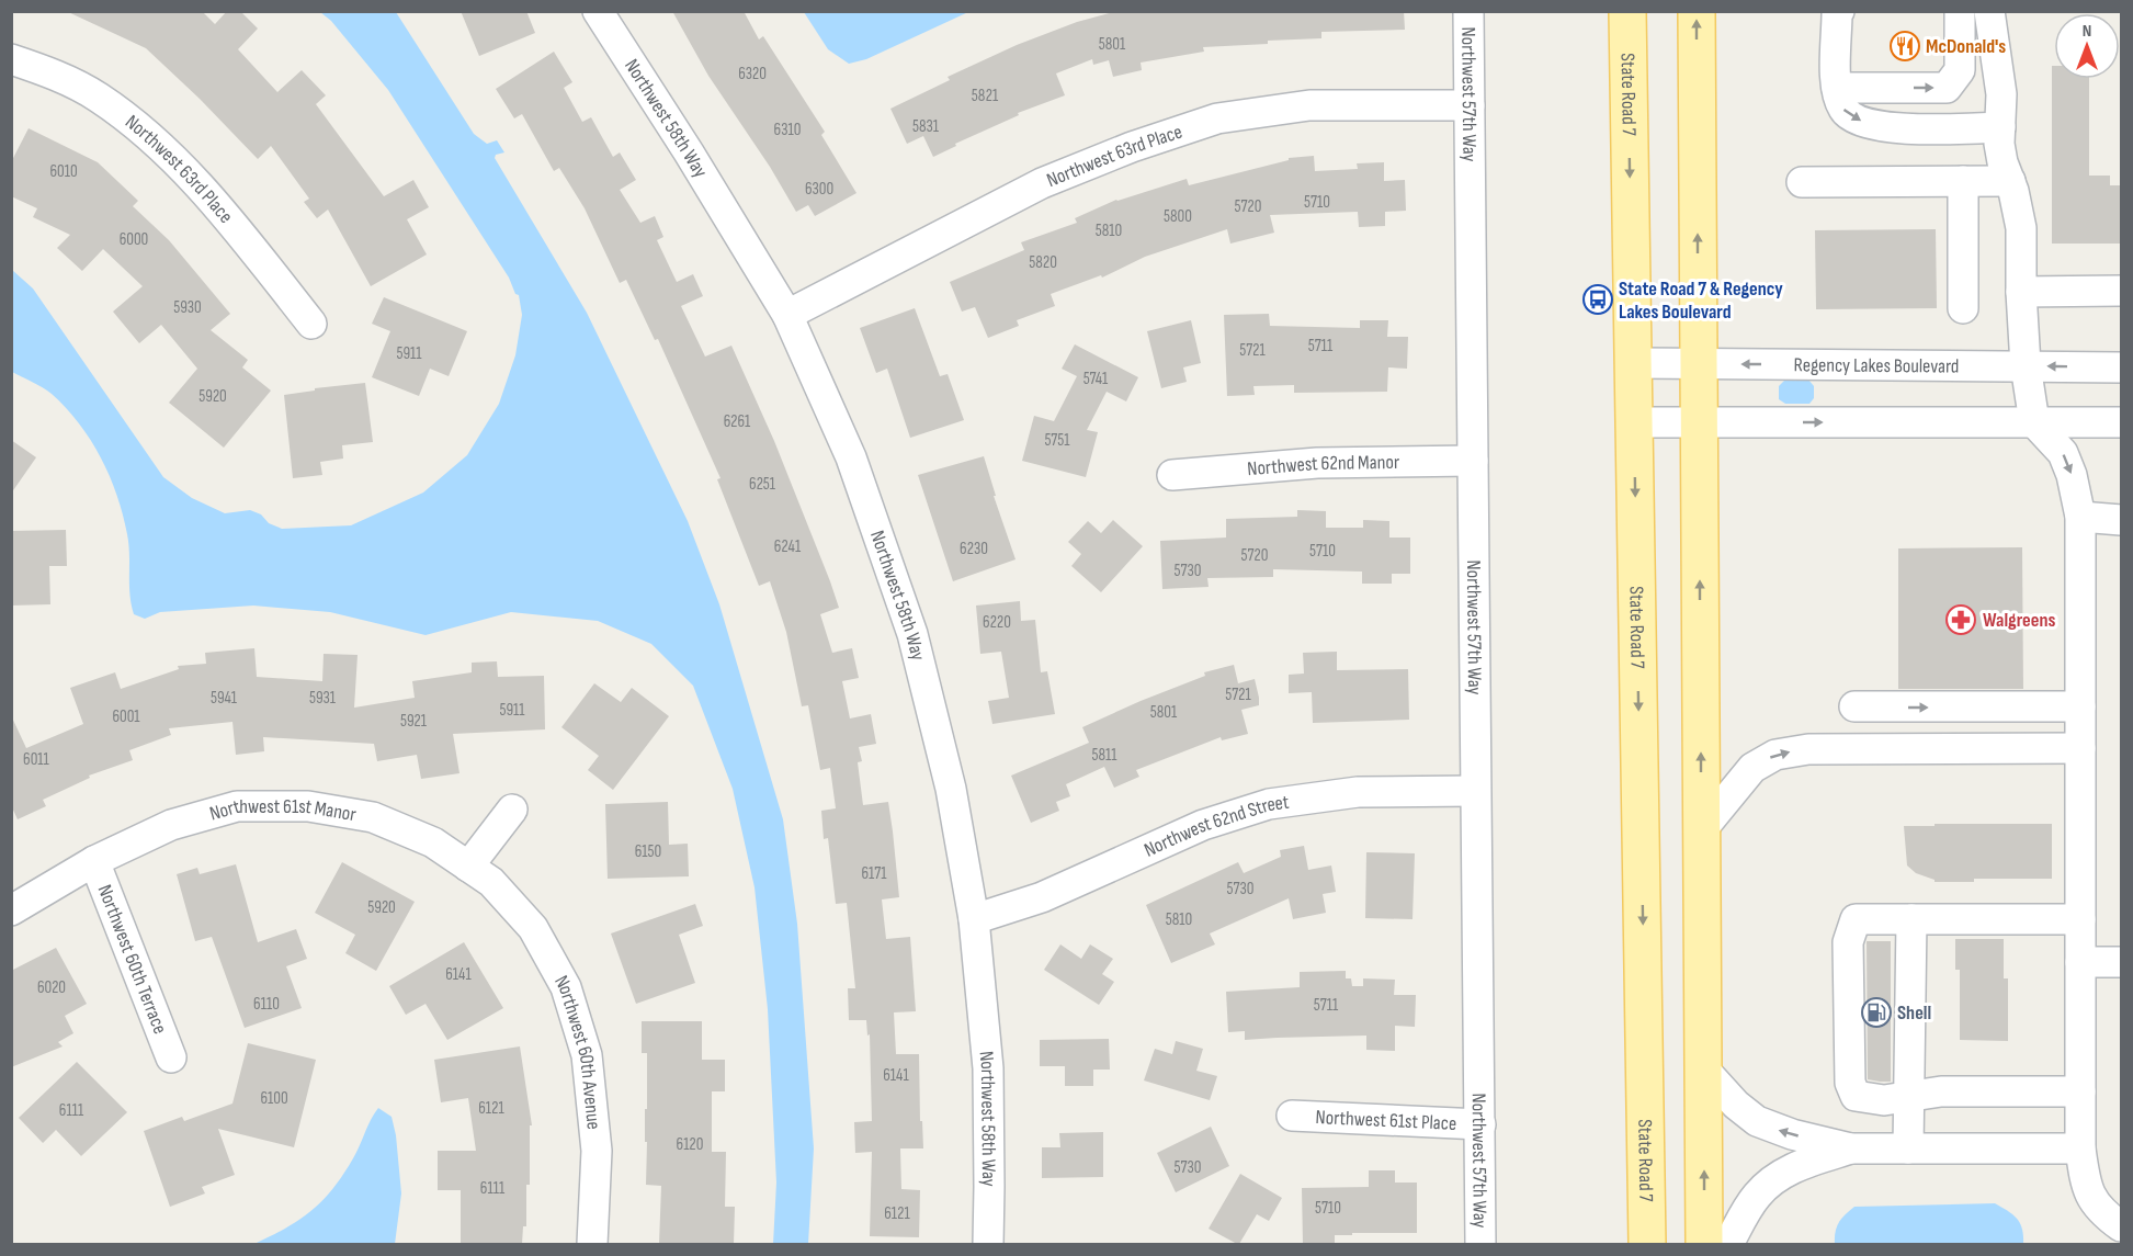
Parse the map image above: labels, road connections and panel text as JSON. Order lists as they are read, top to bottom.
{
  "streets": {
    "main road": ["State Road 7"],
    "street": [
      "Northwest 57th Way",
      "Northwest 58th Way",
      "Northwest 63rd Place",
      "Regency Lakes Boulevard",
      "Northwest 62nd Manor",
      "Northwest 61st Manor",
      "Northwest 62nd Street",
      "Northwest 60th Terrace",
      "Northwest 60th Avenue",
      "Northwest 61st Place"
    ]
  },
  "crossings": [
    ["Northwest 57th Way", "Northwest 63rd Place"],
    ["Northwest 57th Way", "Northwest 62nd Manor"],
    ["Northwest 57th Way", "Northwest 62nd Street"],
    ["Northwest 57th Way", "Northwest 61st Place"],
    ["State Road 7", "Regency Lakes Boulevard"],
    ["Northwest 58th Way", "Northwest 63rd Place"],
    ["Northwest 58th Way", "Northwest 62nd Street"],
    ["Northwest 61st Manor", "Northwest 60th Terrace"],
    ["Northwest 61st Manor", "Northwest 60th Avenue"]
  ],
  "places": {
    "restaurant": ["McDonald's"],
    "bus stop": ["State Road 7 & Regency Lakes Boulevard"],
    "pharmacy": ["Walgreens"],
    "fuel station": ["Shell"]
  },
  "house_numbers": [
    "5801",
    "6320",
    "5821",
    "5831",
    "6310",
    "6010",
    "6300",
    "5710",
    "5720",
    "5800",
    "5810",
    "6000",
    "5820",
    "5930",
    "5711",
    "5721",
    "5911",
    "5741",
    "5920",
    "6261",
    "5751",
    "6251",
    "6241",
    "6230",
    "5710",
    "5720",
    "5730",
    "6220",
    "5721",
    "5941",
    "5931",
    "5911",
    "5801",
    "6001",
    "5921",
    "5811",
    "6011",
    "6150",
    "6171",
    "5730",
    "5920",
    "5810",
    "6141",
    "6020",
    "6110",
    "5711",
    "6141",
    "6100",
    "6121",
    "6111",
    "6120",
    "5730",
    "6111",
    "5710",
    "6121"
  ],
  "north": "top"
}
